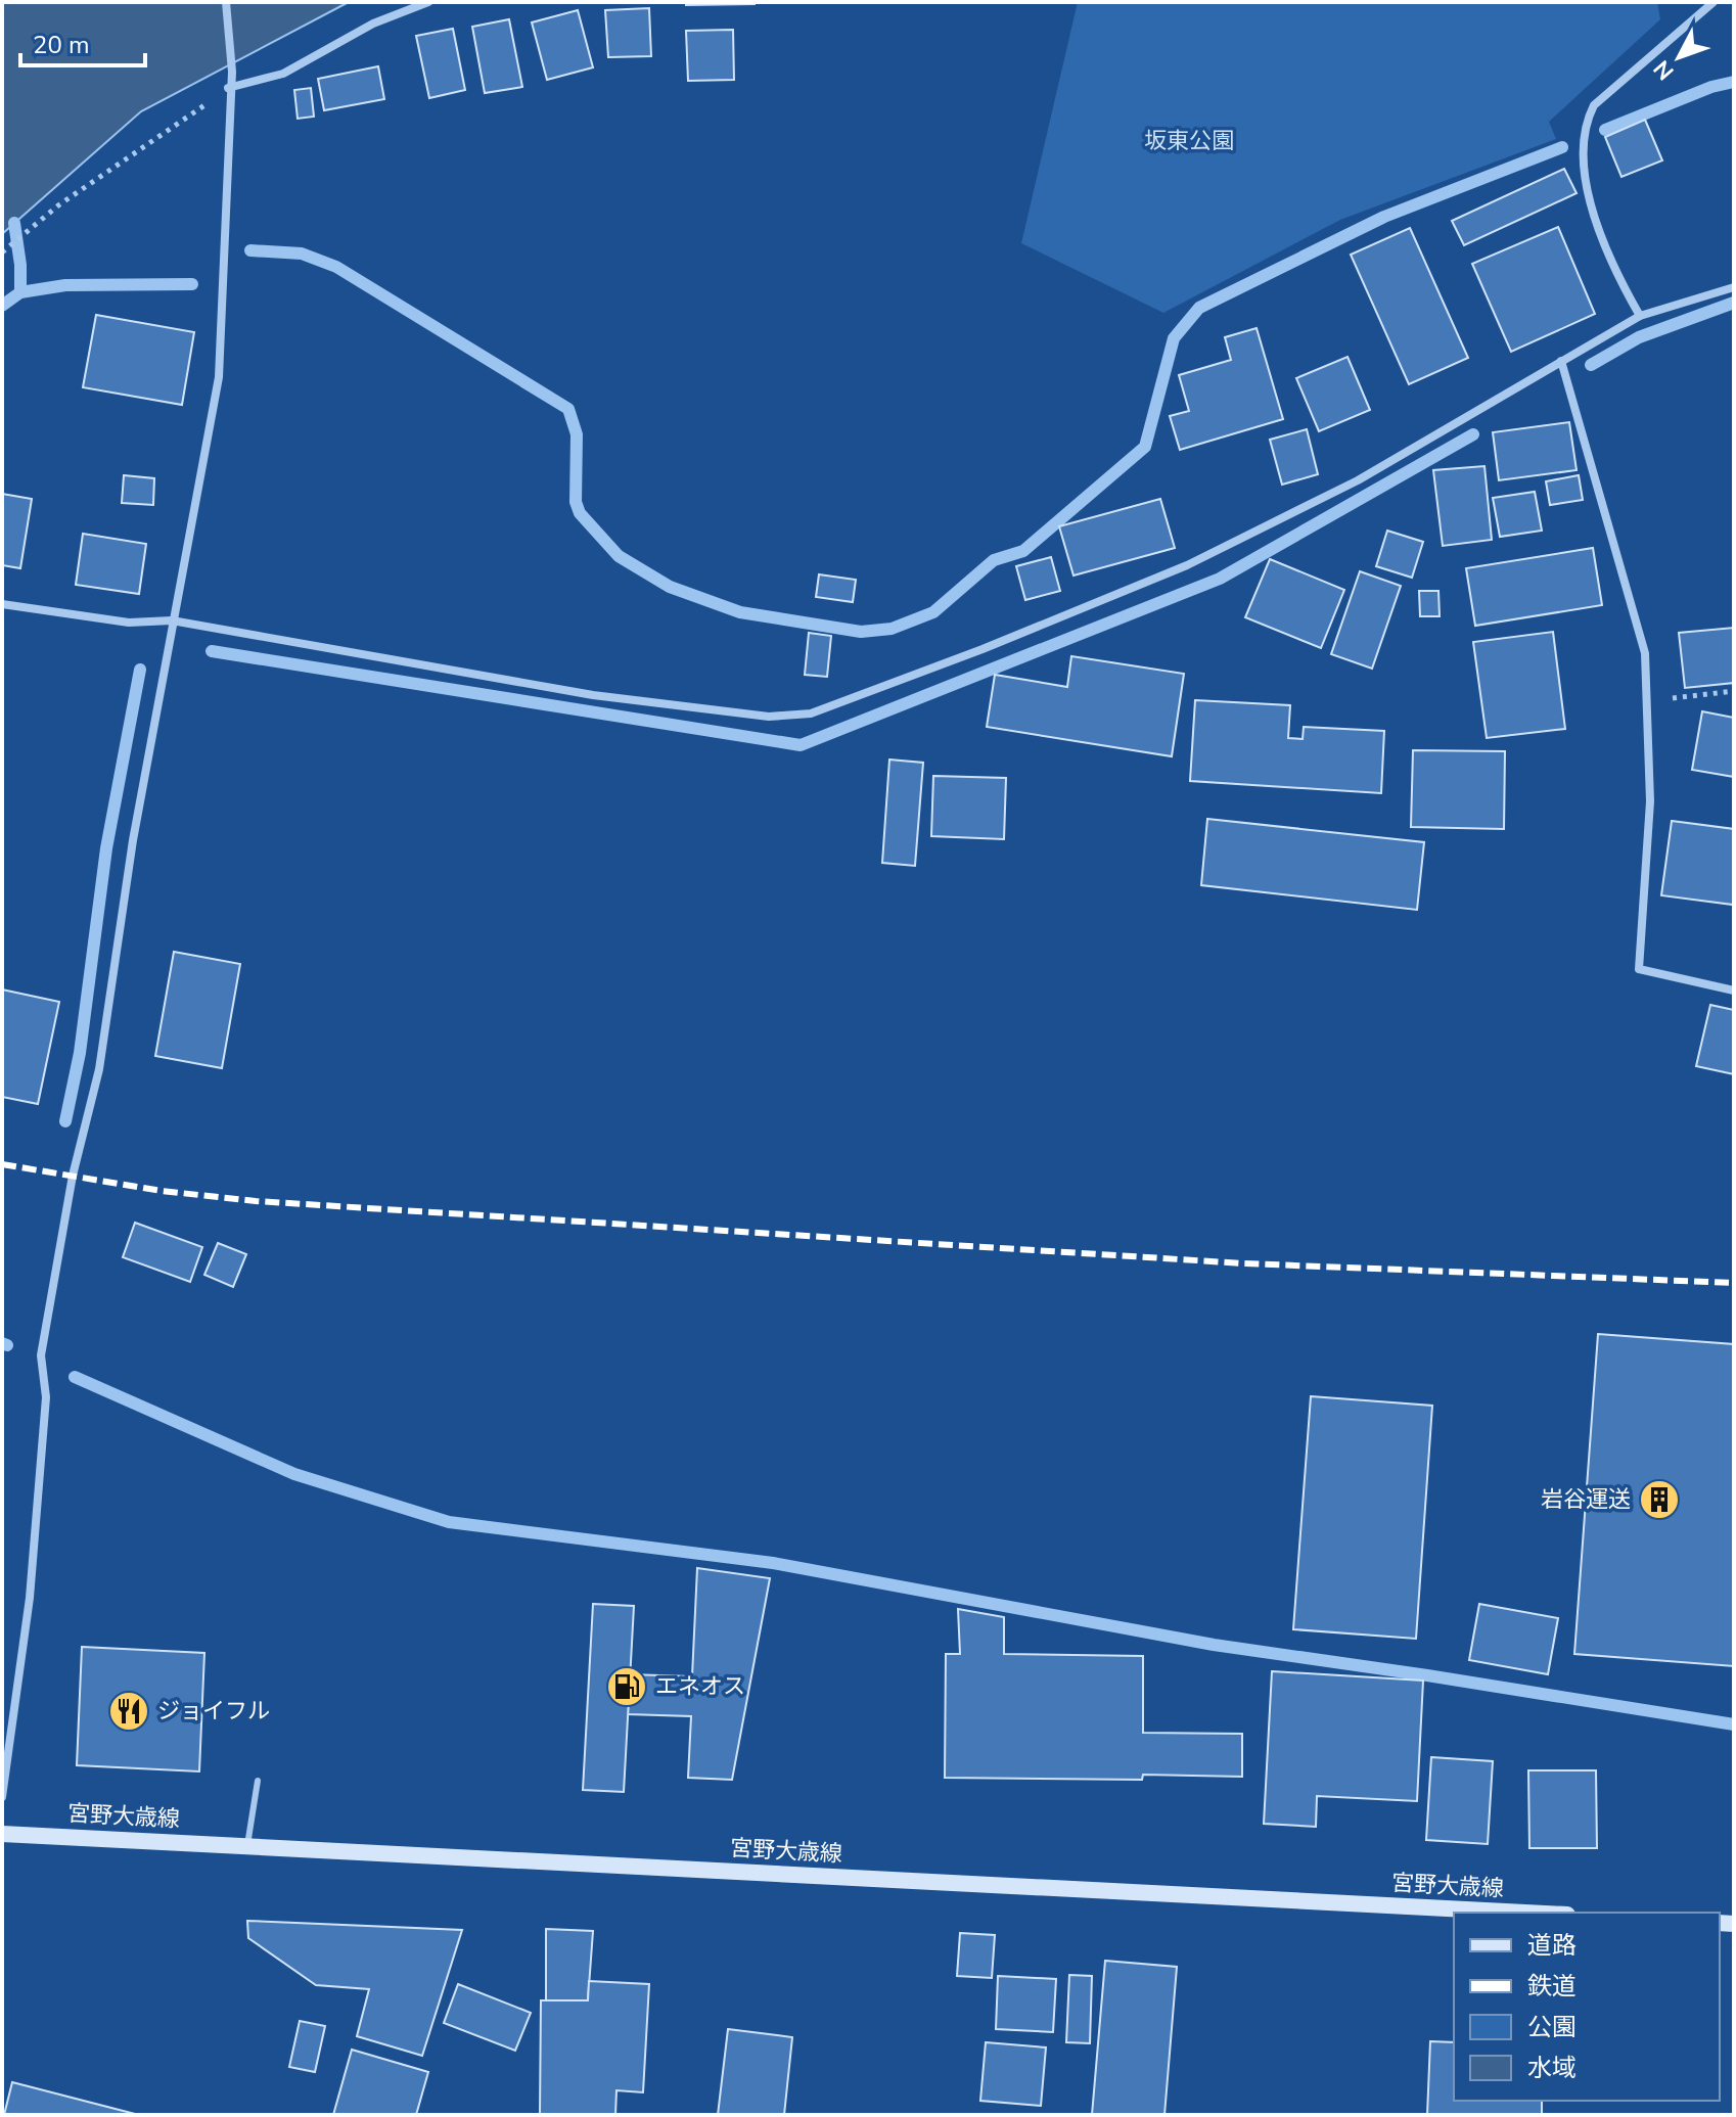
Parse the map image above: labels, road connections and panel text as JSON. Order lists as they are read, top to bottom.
{
  "streets": {
    "main road": ["宮野大歳線"]
  },
  "parks": ["坂東公園"],
  "places": {
    "building": ["岩谷運送"],
    "fuel station": ["エネオス"],
    "restaurant": ["ジョイフル"]
  },
  "legend": [
    "道路",
    "鉄道",
    "公園",
    "水域"
  ],
  "scale_bar": "20 m",
  "north": "bottom left"
}
